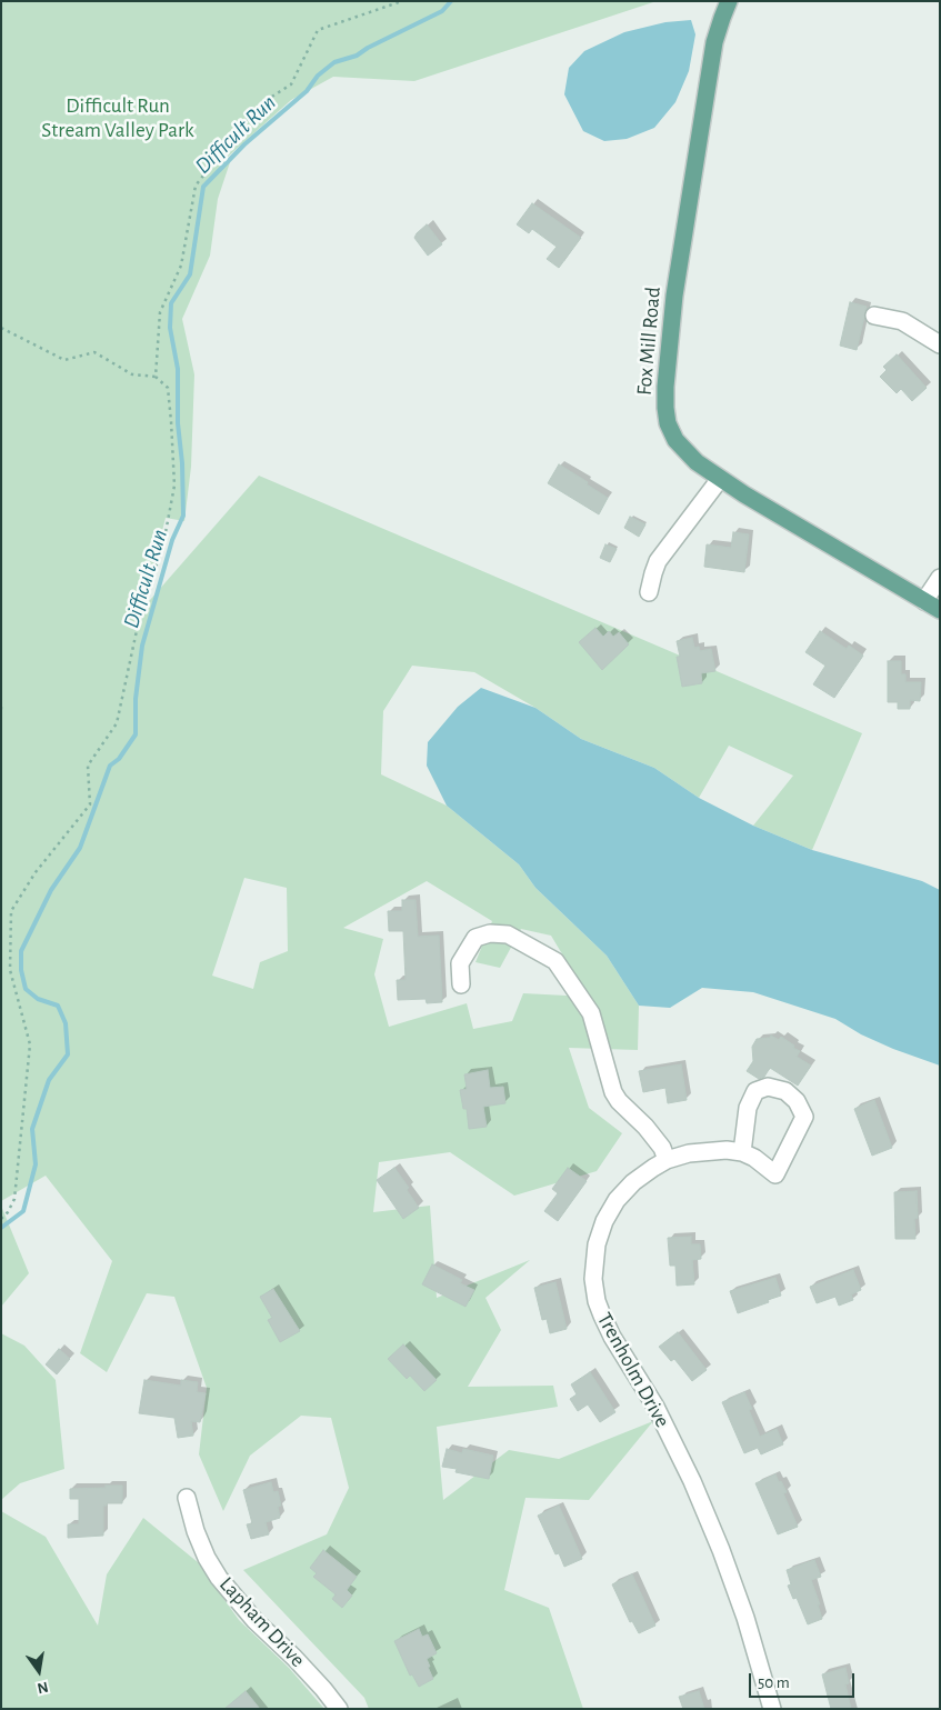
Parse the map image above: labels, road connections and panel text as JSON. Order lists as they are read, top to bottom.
{
  "streets": {
    "main road": ["Fox Mill Road"],
    "street": ["Trenholm Drive", "Lapham Drive"]
  },
  "water": ["Difficult Run"],
  "parks": ["Difficult Run Stream Valley Park"],
  "scale_bar": "50 m",
  "north": "bottom"
}
